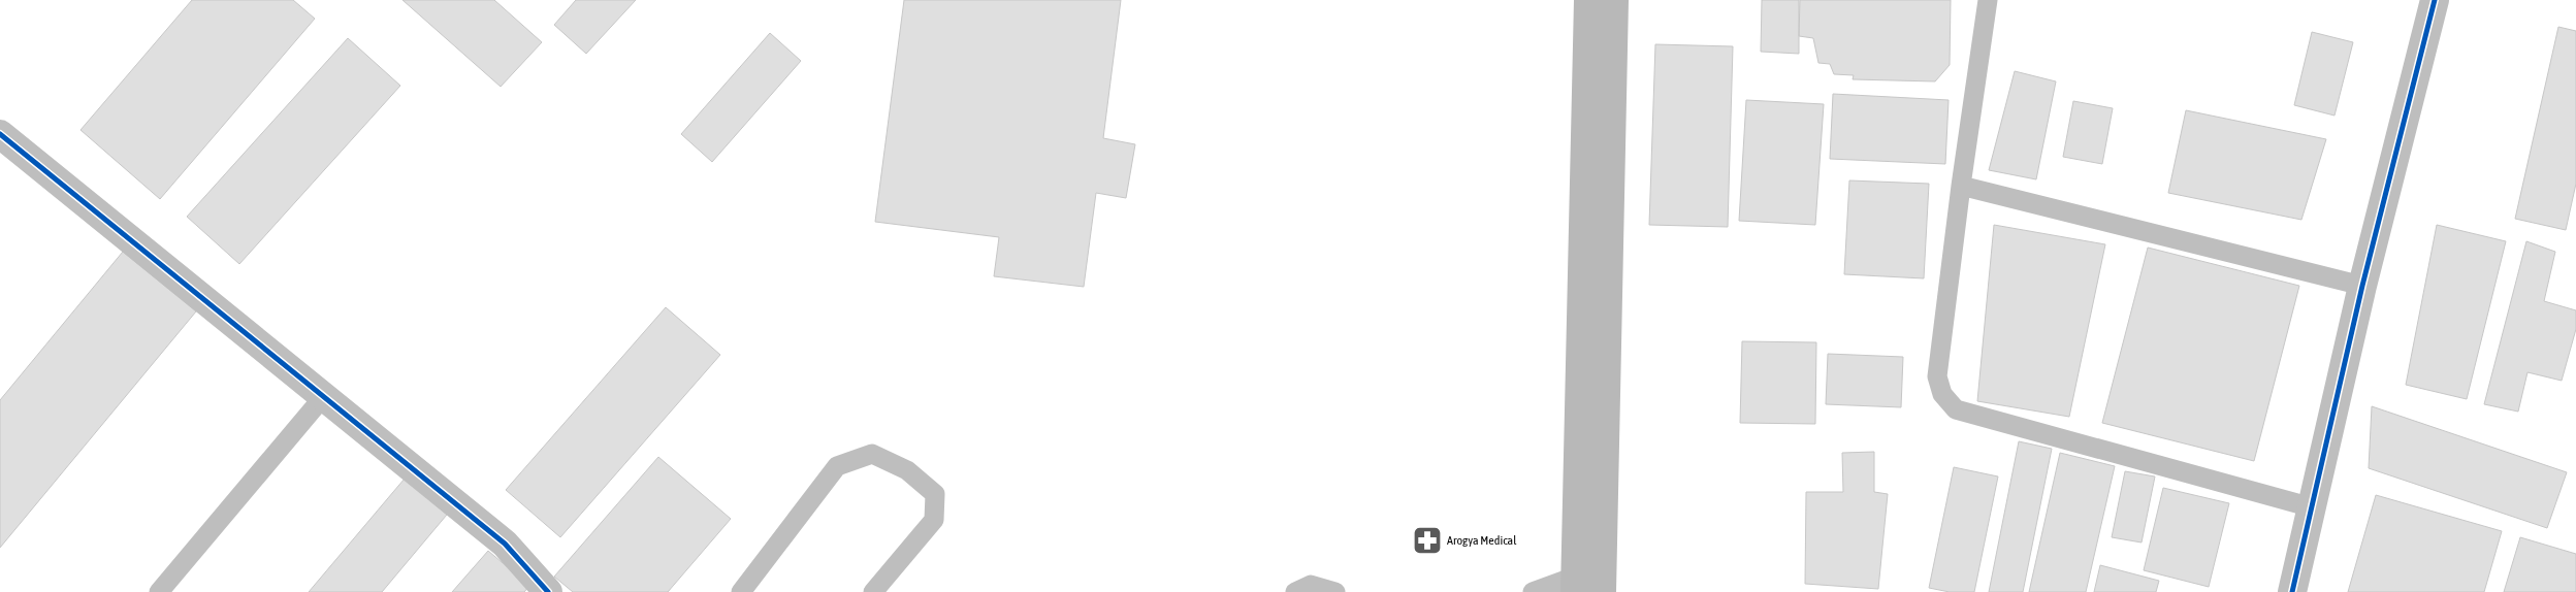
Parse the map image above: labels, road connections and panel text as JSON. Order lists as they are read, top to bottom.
{
  "places": {
    "pharmacy": ["Arogya Medical"]
  }
}
